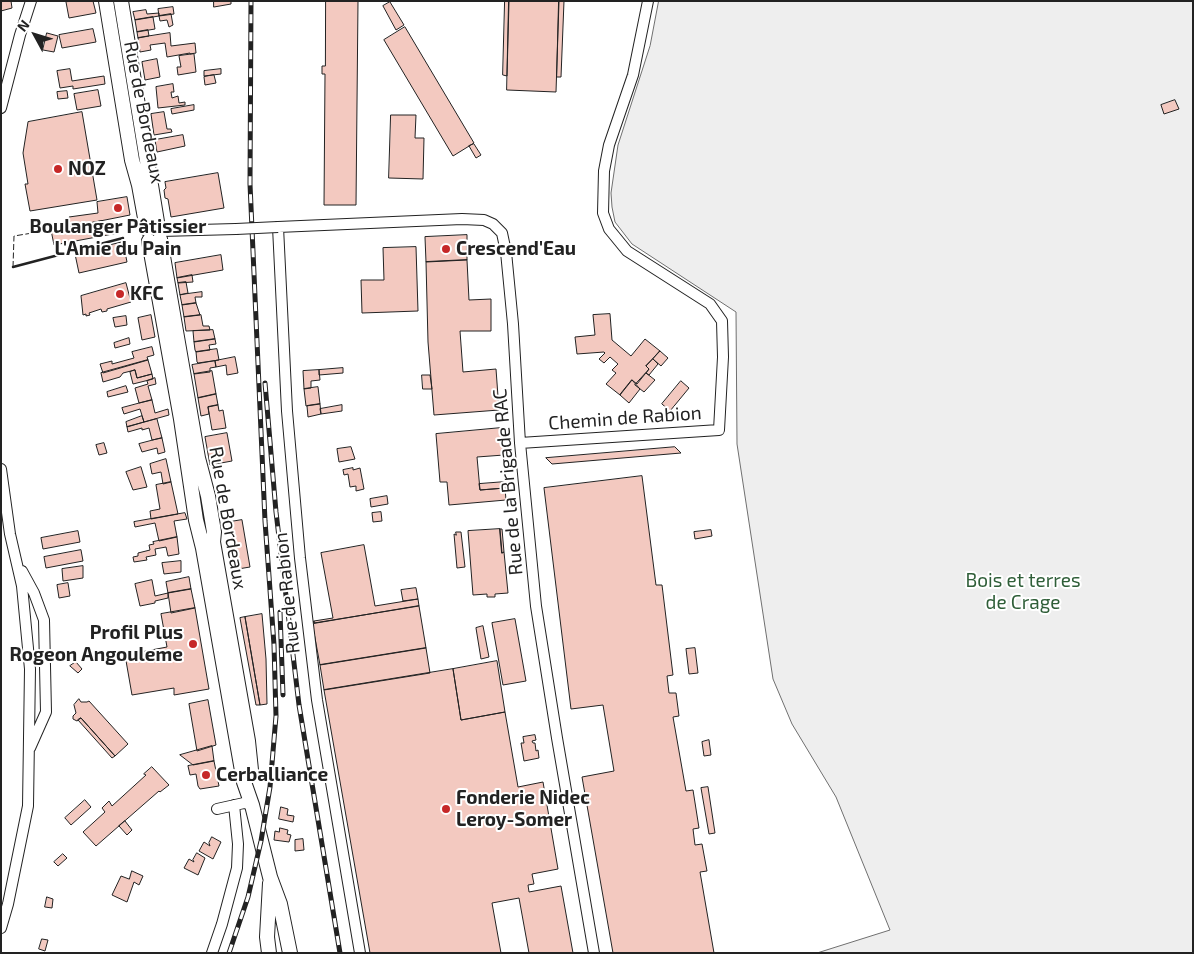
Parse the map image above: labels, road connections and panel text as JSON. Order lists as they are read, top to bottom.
{
  "streets": {
    "main road": ["Rue de Bordeaux"],
    "street": ["Chemin de Rabion", "Rue de la Brigade RAC", "Rue de Rabion"]
  },
  "crossings": [
    ["Rue de Bordeaux", "Rue de la Brigade RAC"],
    ["Chemin de Rabion", "Rue de la Brigade RAC"],
    ["Rue de la Brigade RAC", "Rue de Rabion"]
  ],
  "parks": ["Bois et terres de Crage"],
  "places": [
    "NOZ",
    "Boulanger Pâtissier L'Amie du Pain",
    "Crescend'Eau",
    "KFC",
    "Profil Plus Rogeon Angouleme",
    "Cerballiance",
    "Fonderie Nidec Leroy-Somer"
  ],
  "north": "top left"
}
